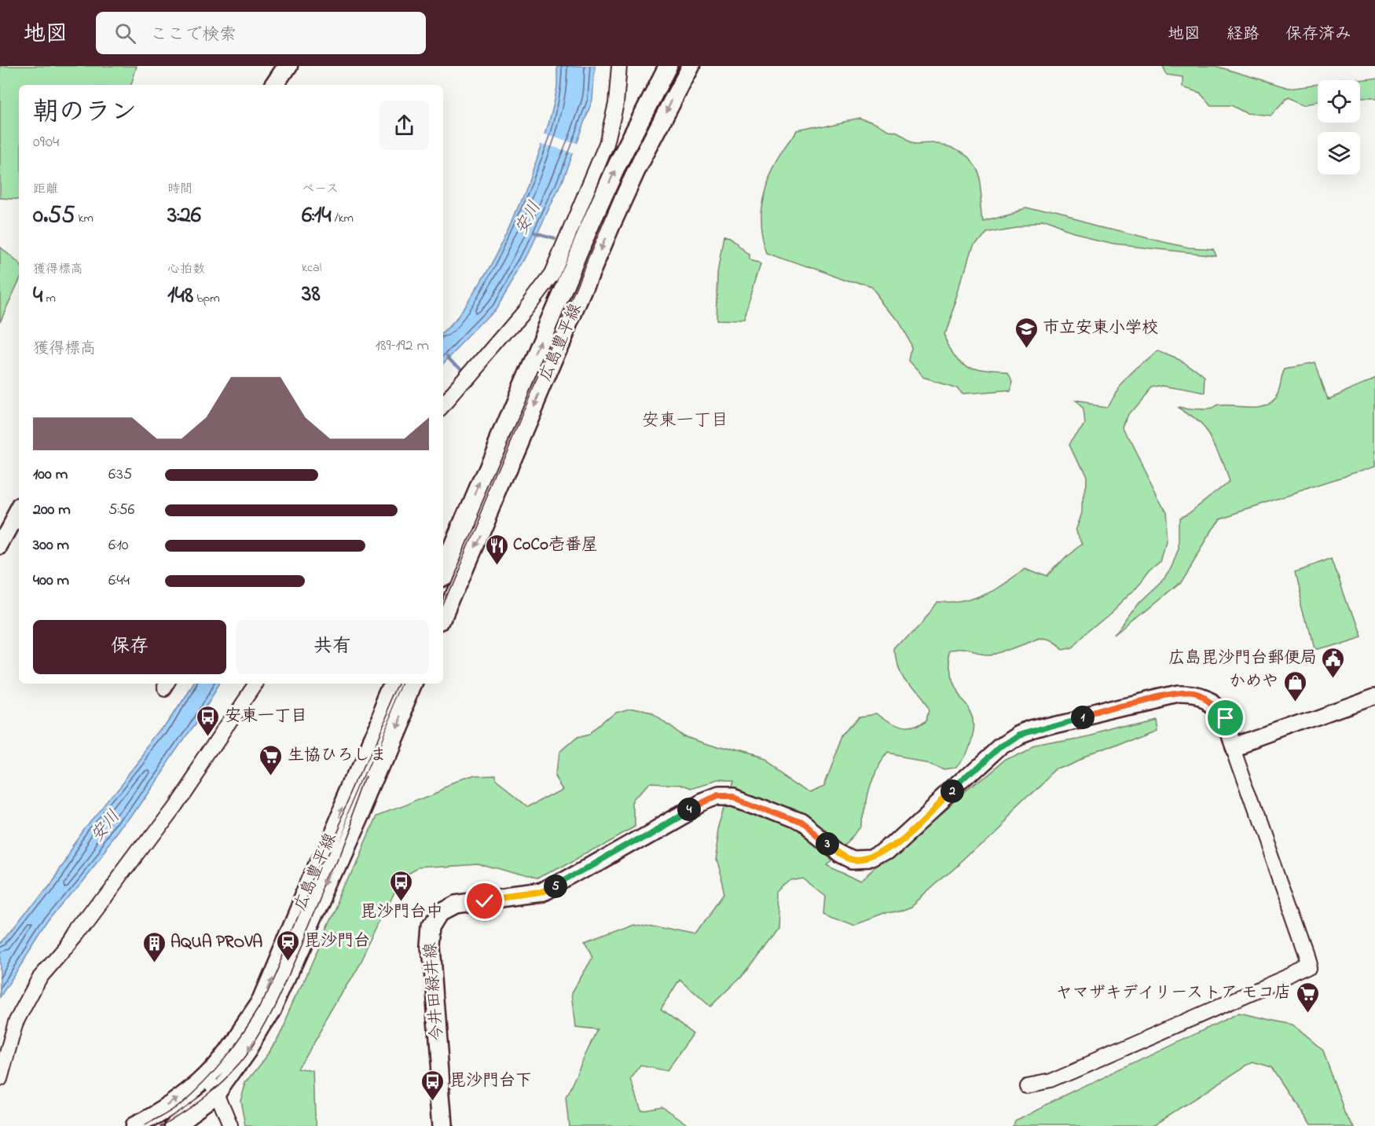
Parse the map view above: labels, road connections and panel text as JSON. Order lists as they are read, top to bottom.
{
  "streets": {
    "main road": ["広島豊平線", "今井田緑井線"]
  },
  "districts": ["安東一丁目"],
  "water": ["安川"],
  "places": {
    "school or university": ["市立安東小学校"],
    "restaurant": ["CoCo壱番屋"],
    "public building": ["広島毘沙門台郵便局"],
    "shop": ["かめや"],
    "bus stop": ["安東一丁目", "毘沙門台中", "毘沙門台下"],
    "supermarket": ["生協ひろしま", "ヤマザキデイリーストア モコ店"],
    "station": ["毘沙門台"],
    "building": ["AQUA PROVA"]
  },
  "page": {
    "header": "地図",
    "search": "ここで検索",
    "nav": ["地図", "経路", "保存済み"],
    "heading": ["朝のラン", "09:04"],
    "stats": [
      ["距離", "0.55 km"],
      ["時間", "3:26"],
      ["ペース", "6:14 /km"],
      ["獲得標高", "4 m"],
      ["心拍数", "148 bpm"],
      ["kcal", "38"]
    ],
    "chart": ["獲得標高", "189–192 m"],
    "list": [
      {
        "name": "100 m",
        "note": "6:35"
      },
      {
        "name": "200 m",
        "note": "5:56"
      },
      {
        "name": "300 m",
        "note": "6:10"
      },
      {
        "name": "400 m",
        "note": "6:44"
      }
    ],
    "buttons": ["保存", "共有"],
    "pins": [
      "1",
      "2",
      "4",
      "3",
      "5"
    ]
  }
}
